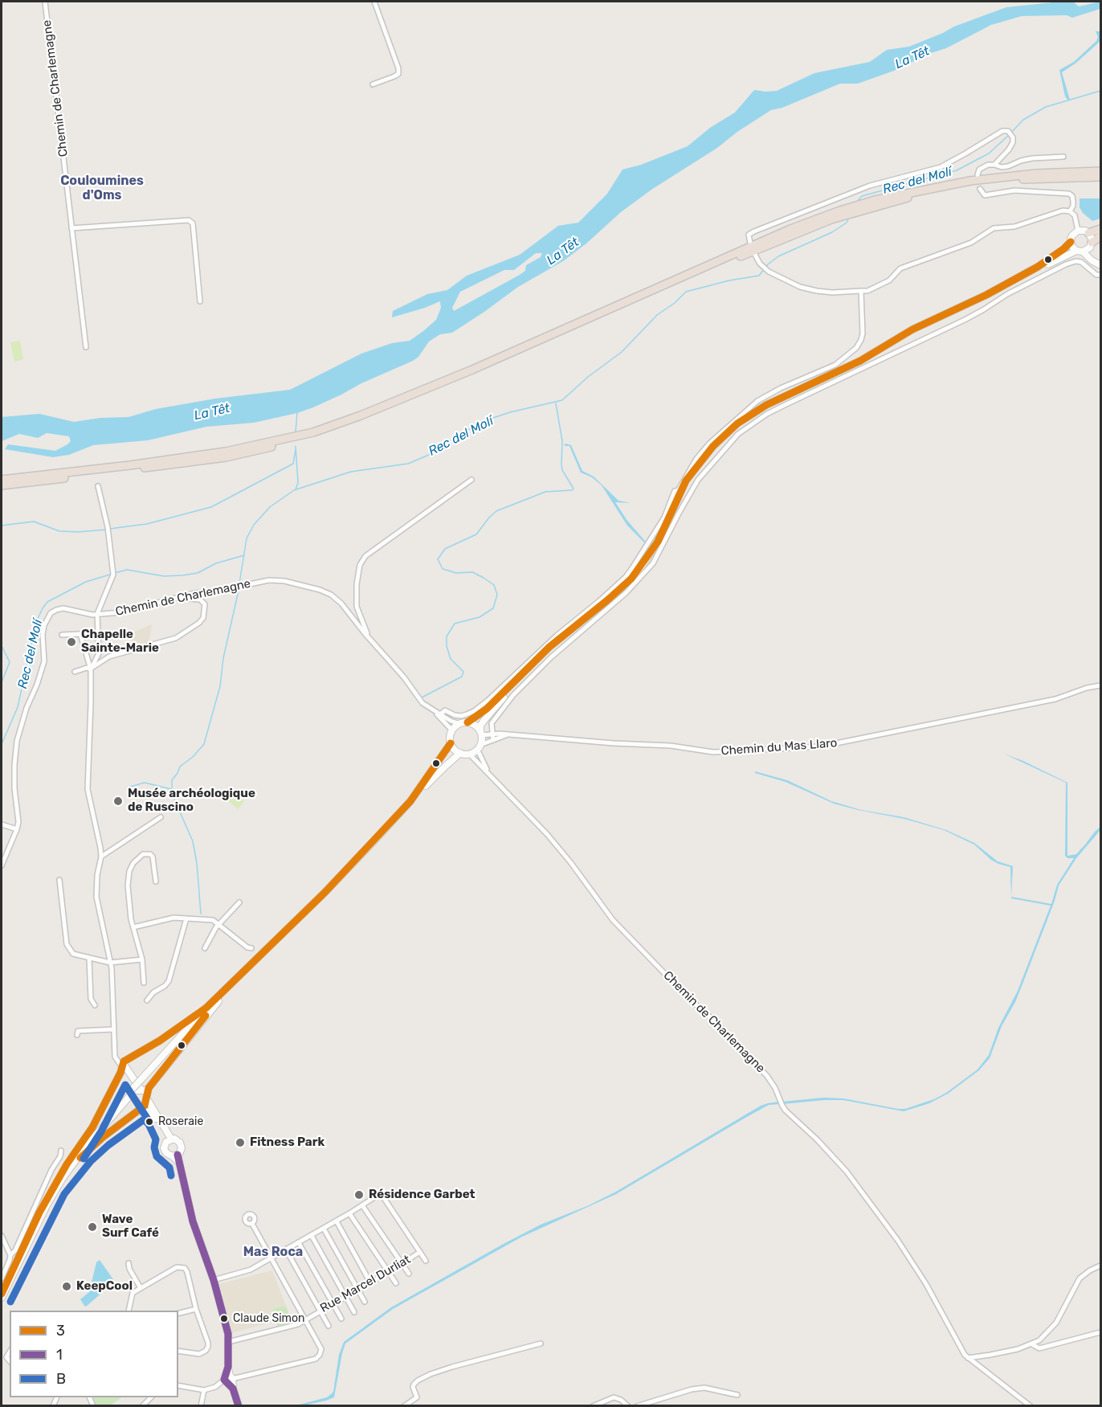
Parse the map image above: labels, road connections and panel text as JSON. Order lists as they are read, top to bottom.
{
  "streets": {
    "street": ["Chemin de Charlemagne", "Chemin du Mas Llaro", "Rue Marcel Durliat"]
  },
  "districts": ["Couloumines d'Oms", "Mas Roca"],
  "water": ["La Têt", "Rec del Molí"],
  "places": [
    "Chapelle Sainte-Marie",
    "Musée archéologique de Ruscino",
    "Roseraie",
    "Fitness Park",
    "Résidence Garbet",
    "Wave Surf Café",
    "KeepCool",
    "Claude Simon"
  ],
  "lines": ["transit line 3", "transit line B", "transit line 1"],
  "legend": ["3", "1", "B"]
}
